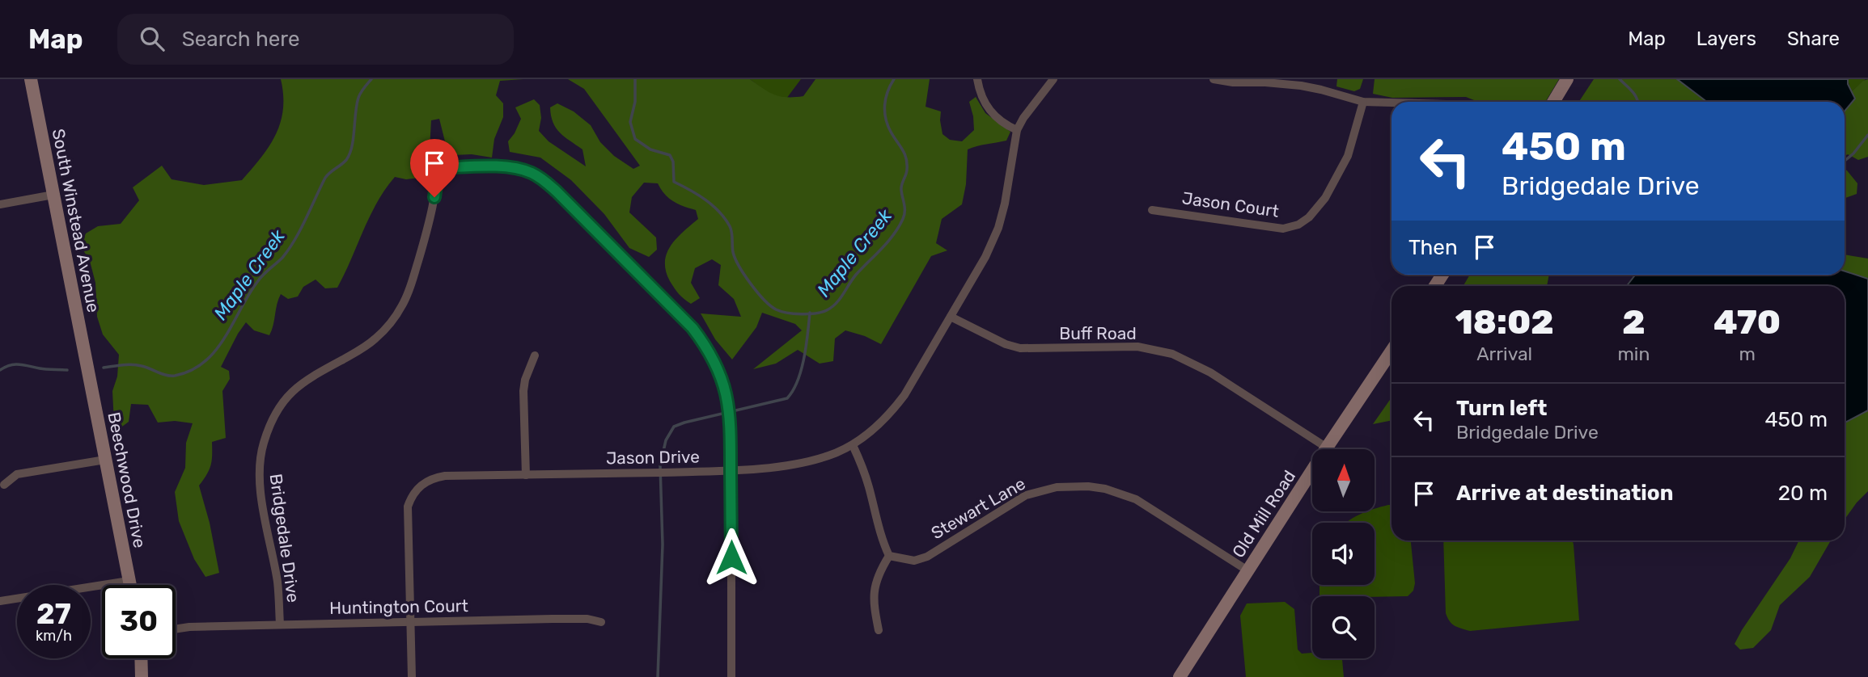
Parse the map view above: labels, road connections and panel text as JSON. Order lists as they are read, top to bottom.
{
  "streets": {
    "main road": ["South Winstead Avenue", "Beechwood Drive", "Old Mill Road"],
    "street": [
      "Jason Court",
      "Buff Road",
      "Jason Drive",
      "Stewart Lane",
      "Bridgedale Drive",
      "Huntington Court"
    ]
  },
  "crossings": [
    ["South Winstead Avenue", "Beechwood Drive"],
    ["Buff Road", "Jason Drive"],
    ["Buff Road", "Old Mill Road"],
    ["Jason Drive", "Huntington Court"],
    ["Stewart Lane", "Old Mill Road"],
    ["Bridgedale Drive", "Huntington Court"]
  ],
  "water": ["Maple Creek"],
  "north": "top",
  "page": {
    "header": "Map",
    "search": "Search here",
    "nav": ["Map", "Layers", "Share"],
    "turn": ["450 m", "Bridgedale Drive"],
    "then": "Then",
    "eta": [
      "18:02",
      "Arrival",
      "2",
      "min",
      "470",
      "m"
    ],
    "list": [
      {
        "name": "Turn left",
        "note": "Bridgedale Drive",
        "value": "450 m"
      },
      {
        "name": "Arrive at destination",
        "value": "20 m"
      }
    ],
    "speed": "27 km/h",
    "limit": "30"
  }
}
